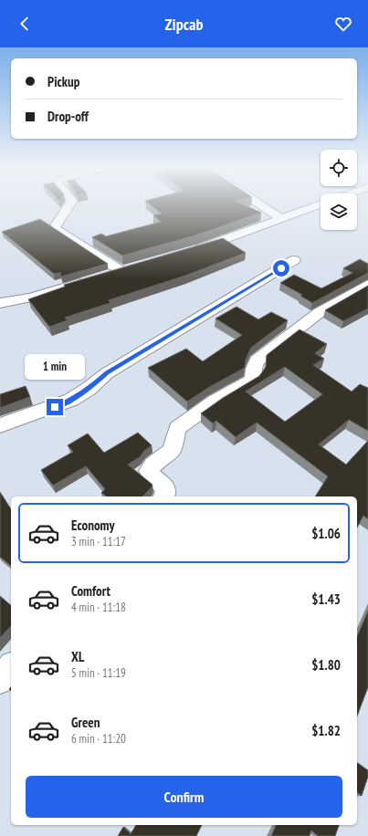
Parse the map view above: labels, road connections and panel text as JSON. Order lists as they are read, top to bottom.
{
  "page": {
    "header": "Zipcab",
    "banner": ["Pickup", "Drop-off"],
    "bubble": "1 min",
    "list": [
      {
        "name": "Economy",
        "note": "3 min · 11:17",
        "value": "$1.06"
      },
      {
        "name": "Comfort",
        "note": "4 min · 11:18",
        "value": "$1.43"
      },
      {
        "name": "XL",
        "note": "5 min · 11:19",
        "value": "$1.80"
      },
      {
        "name": "Green",
        "note": "6 min · 11:20",
        "value": "$1.82"
      }
    ],
    "buttons": "Confirm"
  }
}
